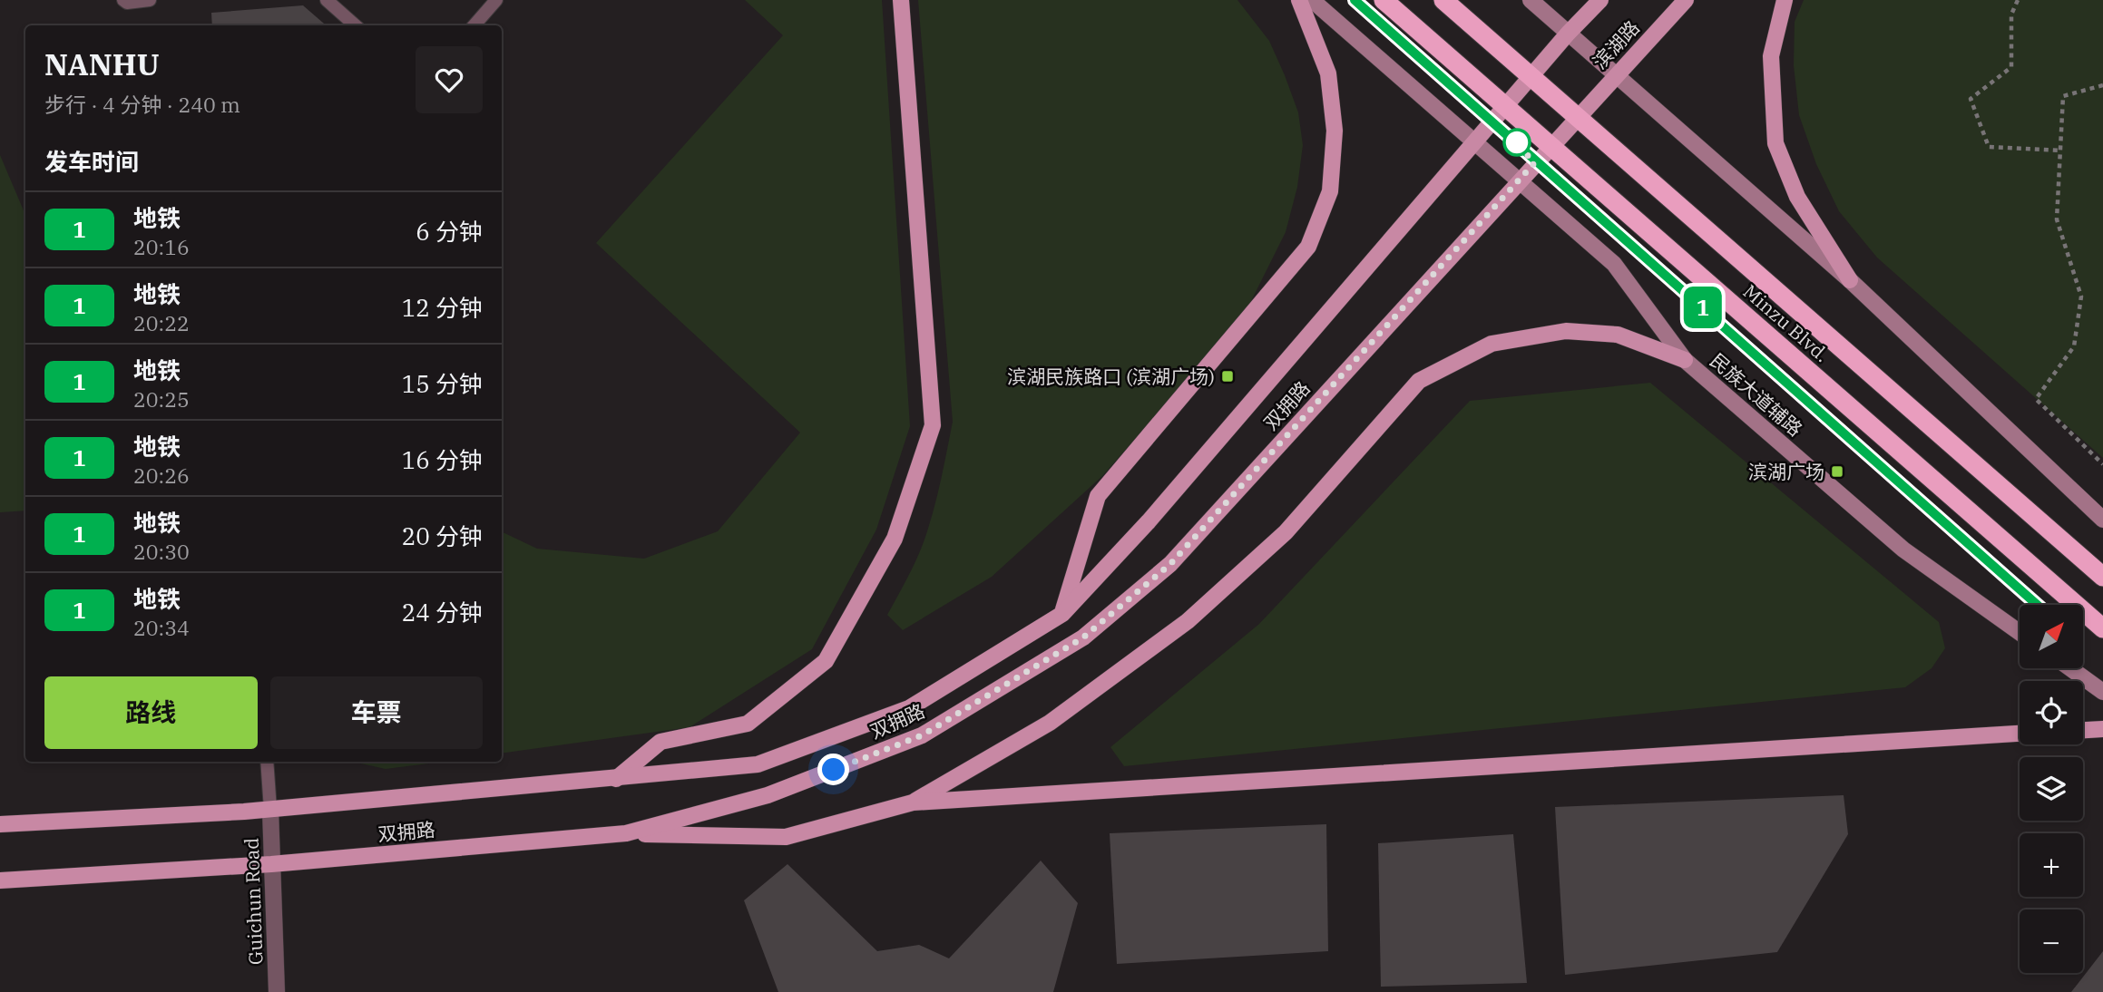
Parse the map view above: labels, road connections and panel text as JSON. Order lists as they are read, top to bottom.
{
  "streets": {
    "highway": ["Minzu Blvd."],
    "main road": ["滨湖路", "双拥路"],
    "street": ["民族大道辅路", "Guichun Road"]
  },
  "crossings": [
    ["滨湖路", "Minzu Blvd."],
    ["滨湖路", "双拥路"],
    ["Minzu Blvd.", "双拥路"],
    ["民族大道辅路", "双拥路"],
    ["双拥路", "Guichun Road"]
  ],
  "places": {
    "transit": ["滨湖民族路口 (滨湖广场)", "滨湖广场"]
  },
  "lines": ["metro line 1"],
  "north": "top right",
  "page": {
    "on_map": "1",
    "heading": [
      ["NANHU", "步行 · 4 分钟 · 240 m"],
      "发车时间"
    ],
    "list": [
      {
        "mark": "1",
        "name": "地铁",
        "note": "20:16",
        "value": "6 分钟"
      },
      {
        "mark": "1",
        "name": "地铁",
        "note": "20:22",
        "value": "12 分钟"
      },
      {
        "mark": "1",
        "name": "地铁",
        "note": "20:25",
        "value": "15 分钟"
      },
      {
        "mark": "1",
        "name": "地铁",
        "note": "20:26",
        "value": "16 分钟"
      },
      {
        "mark": "1",
        "name": "地铁",
        "note": "20:30",
        "value": "20 分钟"
      },
      {
        "mark": "1",
        "name": "地铁",
        "note": "20:34",
        "value": "24 分钟"
      }
    ],
    "map_buttons": ["+", "−"],
    "buttons": ["路线", "车票"]
  }
}
